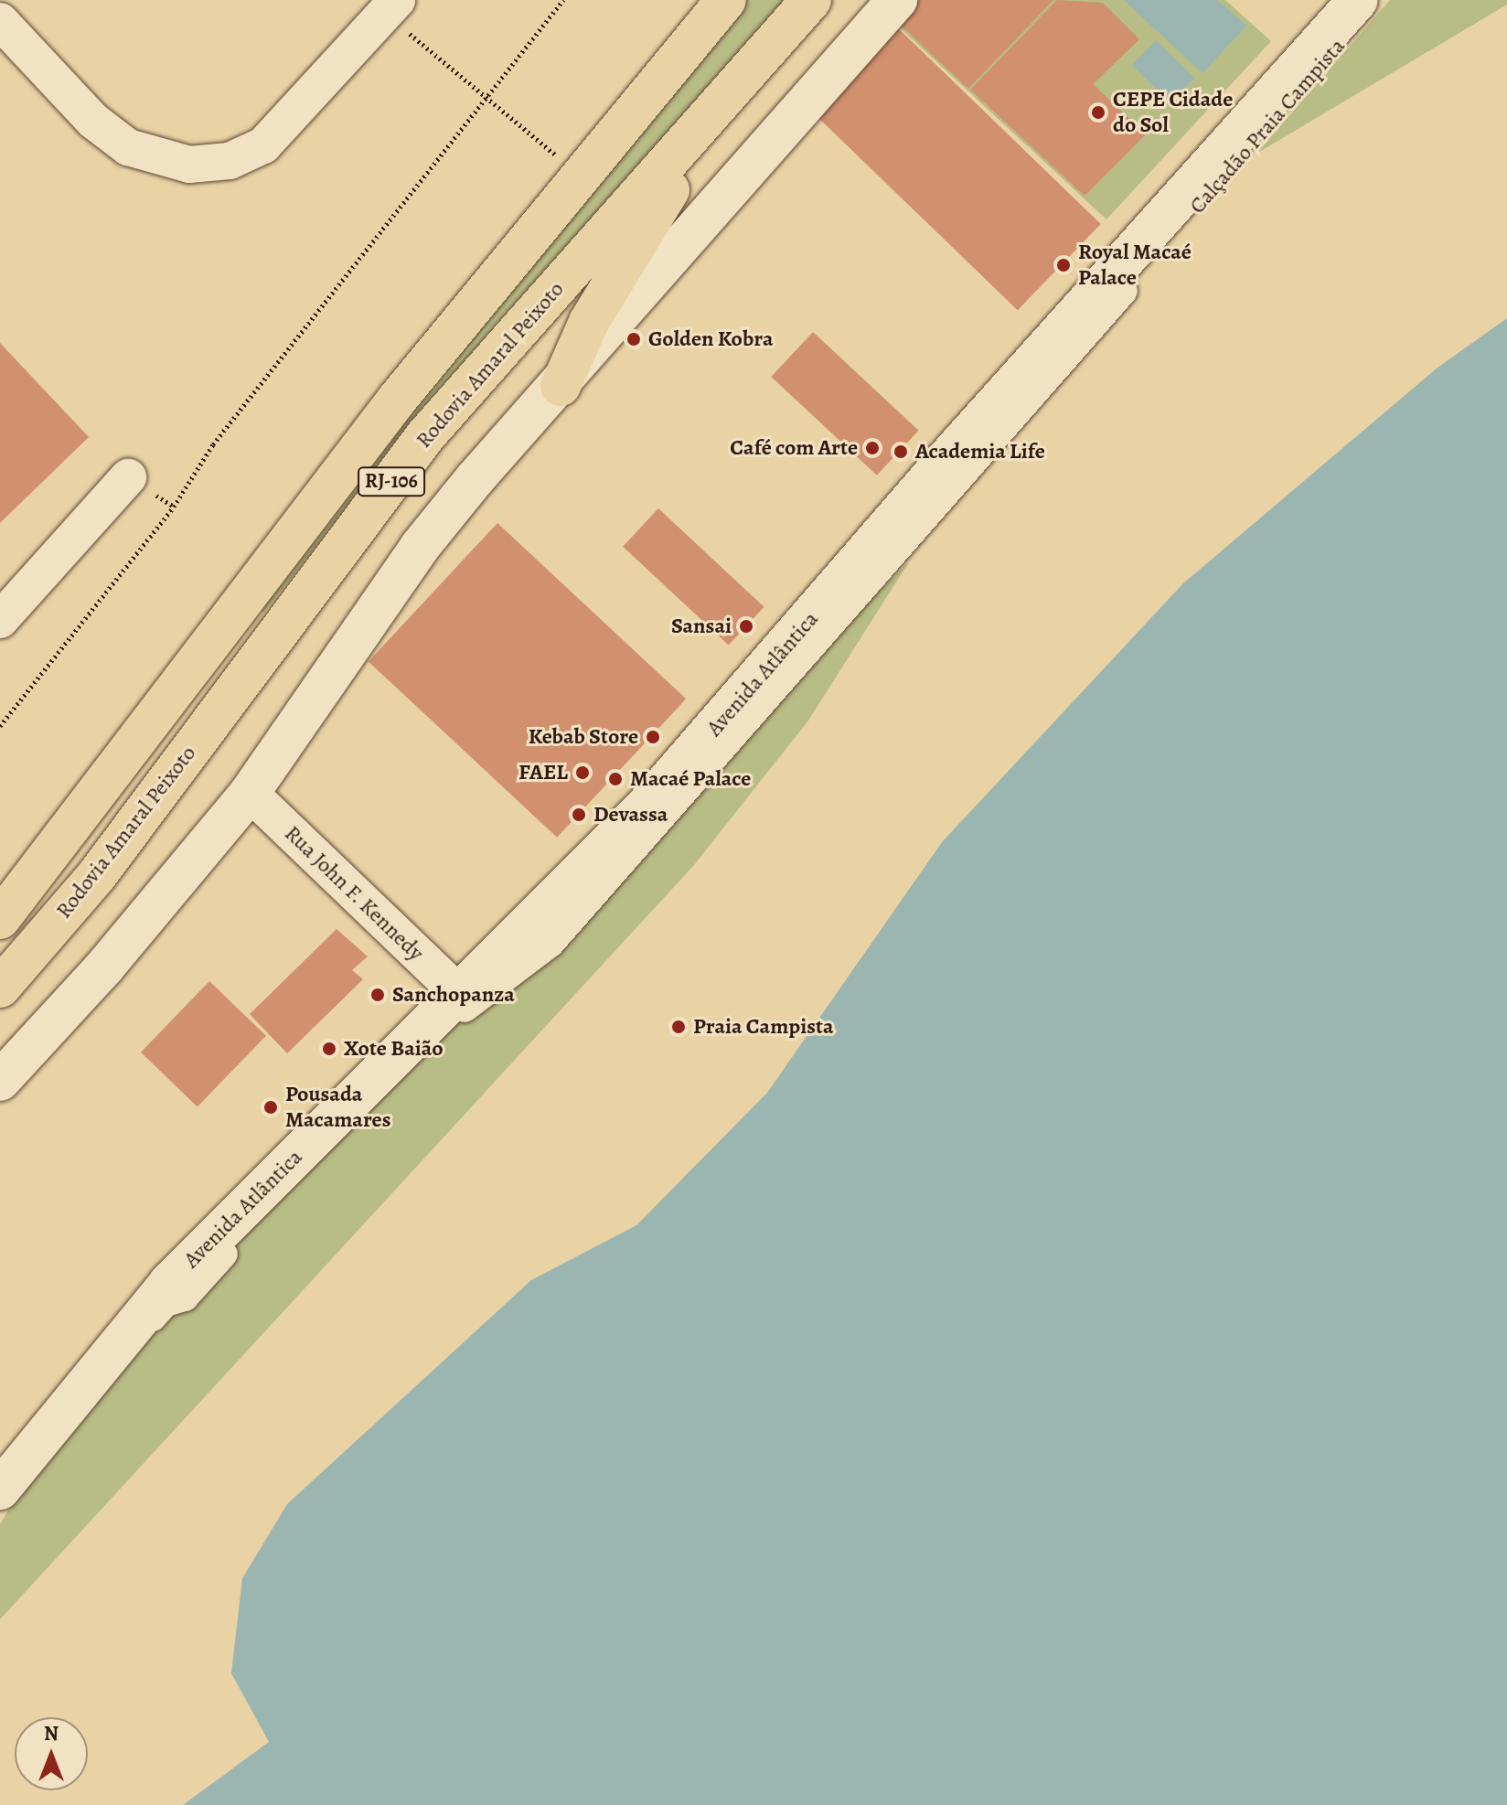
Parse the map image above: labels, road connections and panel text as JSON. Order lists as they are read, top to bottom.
{
  "streets": {
    "highway": ["Rodovia Amaral Peixoto", "RJ-106"],
    "street": ["Calçadão Praia Campista", "Avenida Atlântica", "Rua John F. Kennedy"]
  },
  "crossings": [
    ["Avenida Atlântica", "Rua John F. Kennedy"]
  ],
  "places": [
    "CEPE Cidade do Sol",
    "Royal Macaé Palace",
    "Golden Kobra",
    "Café com Arte",
    "Academia Life",
    "Sansai",
    "Kebab Store",
    "FAEL",
    "Macaé Palace",
    "Devassa",
    "Sanchopanza",
    "Praia Campista",
    "Xote Baião",
    "Pousada Macamares"
  ],
  "north": "top"
}
